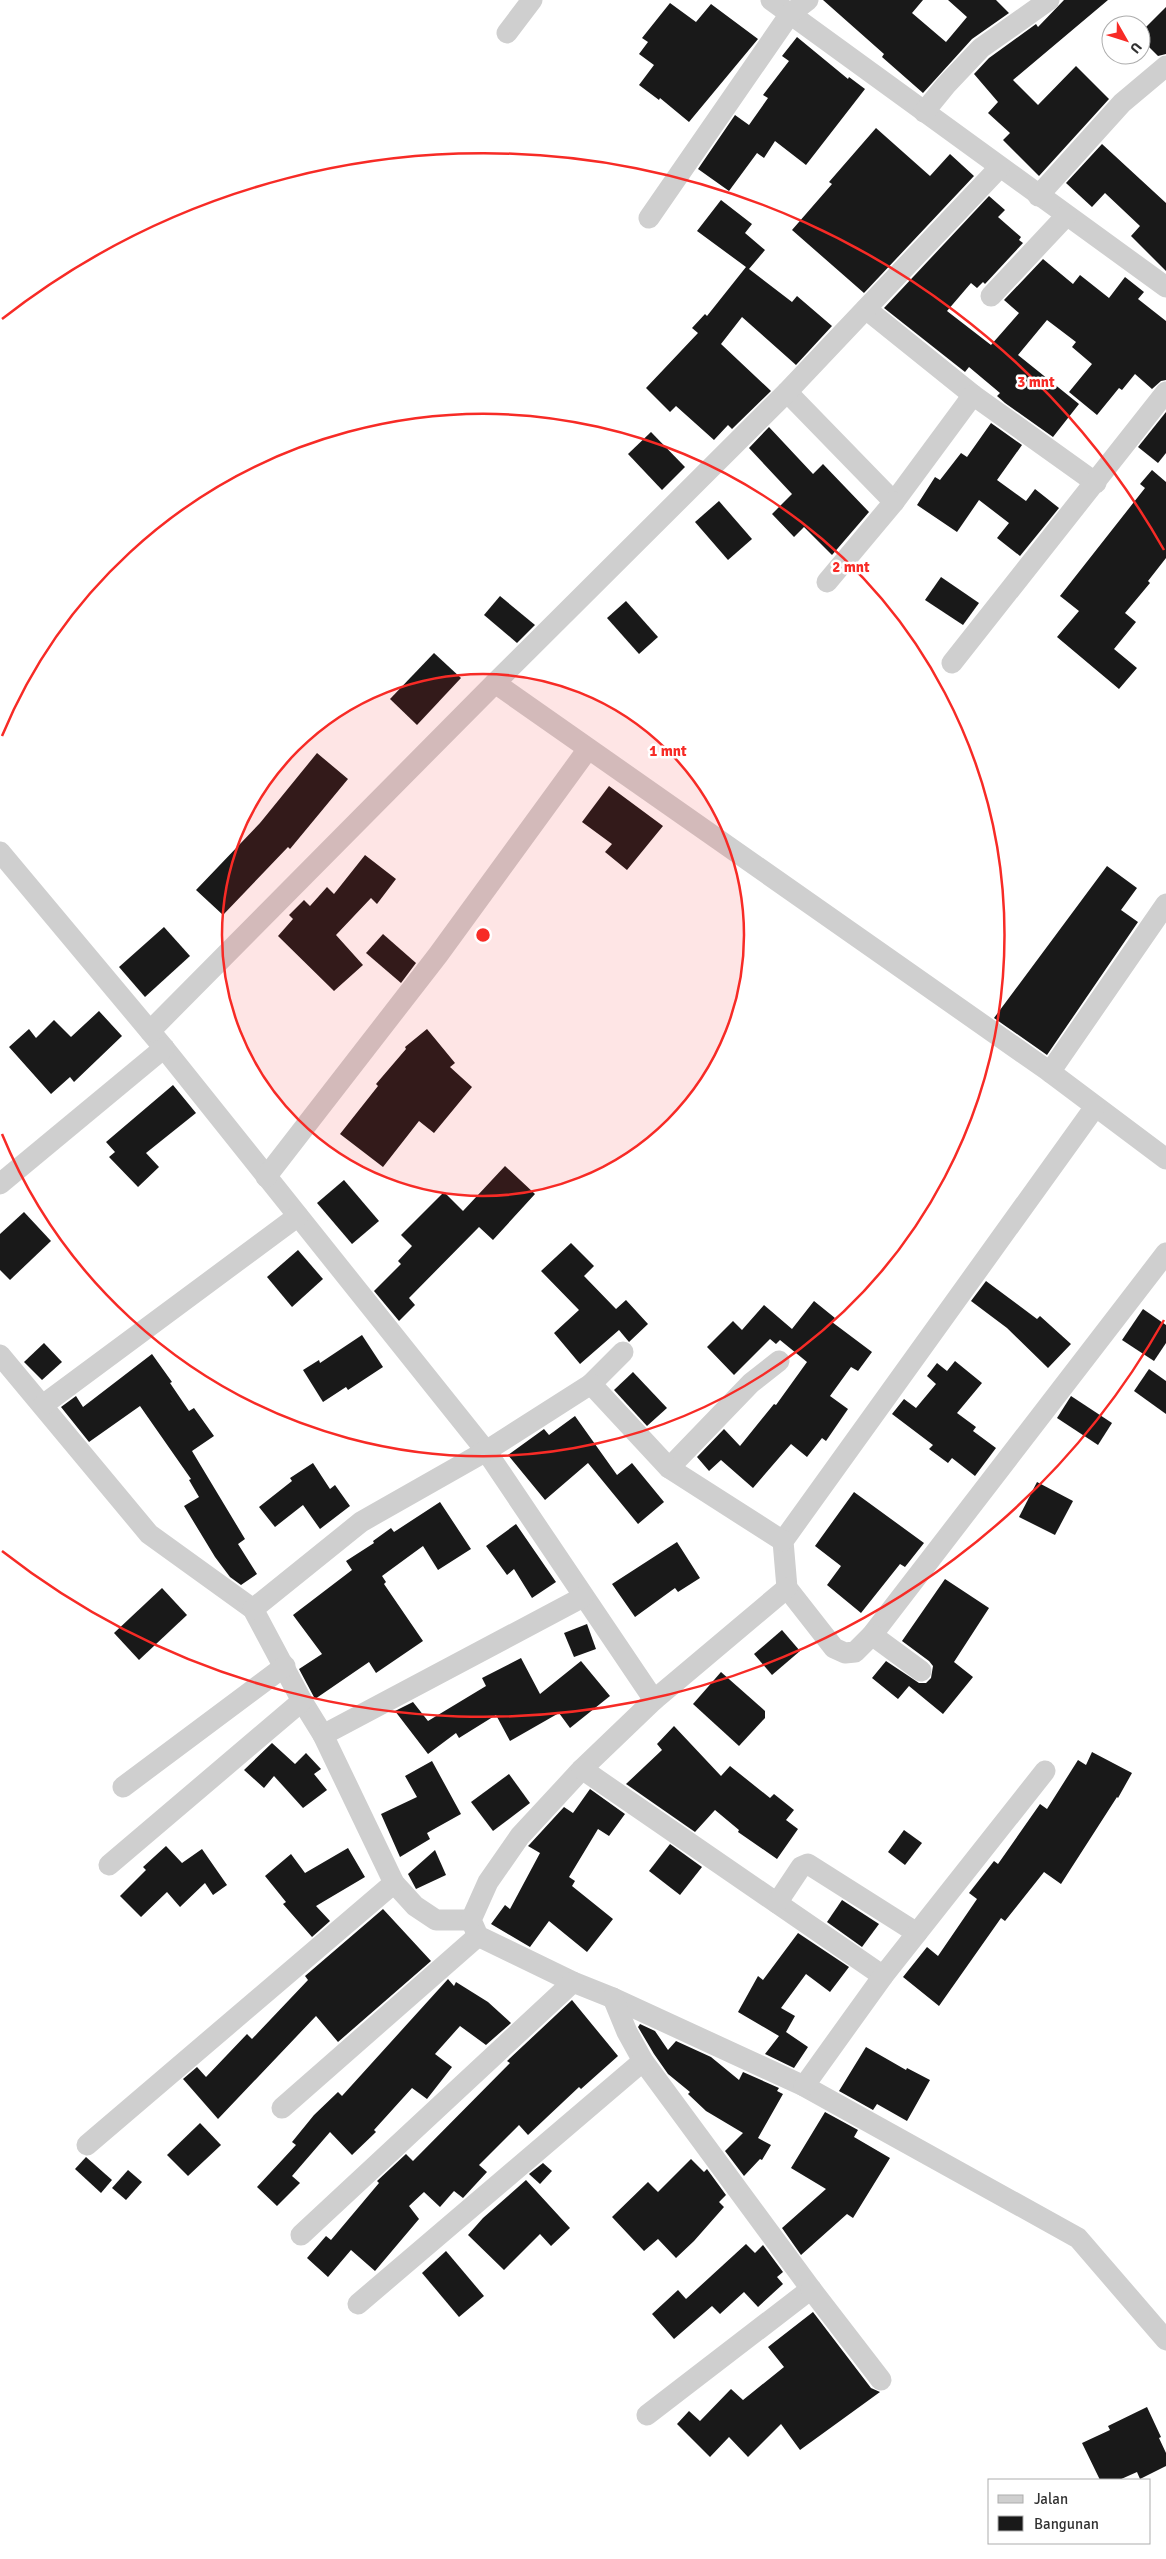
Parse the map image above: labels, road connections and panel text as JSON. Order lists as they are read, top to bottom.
{
  "legend": ["Jalan", "Bangunan"],
  "north": "bottom right",
  "rings": ["3 mnt", "2 mnt", "1 mnt"]
}
